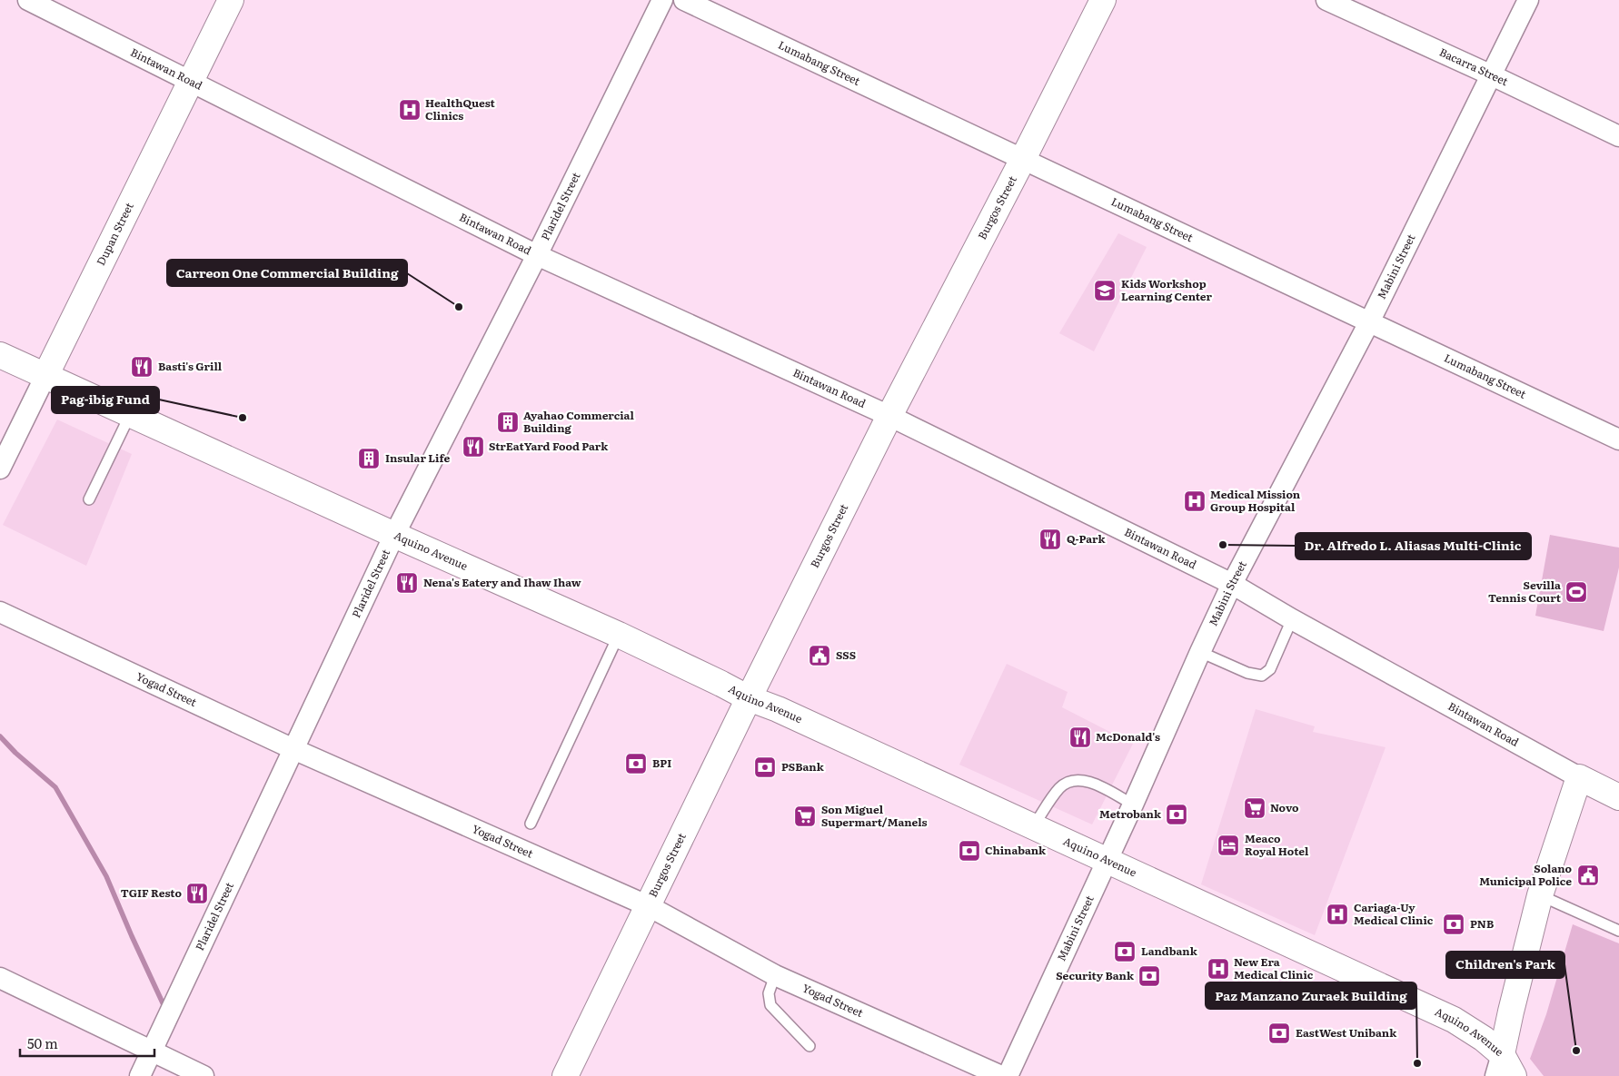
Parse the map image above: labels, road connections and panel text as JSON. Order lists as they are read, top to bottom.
{
  "streets": {
    "main road": [
      "Bintawan Road",
      "Burgos Street",
      "Dupan Street",
      "Aquino Avenue"
    ],
    "street": [
      "Lumabang Street",
      "Bacarra Street",
      "Plaridel Street",
      "Mabini Street",
      "Yogad Street"
    ]
  },
  "crossings": [
    ["Lumabang Street", "Burgos Street"],
    ["Lumabang Street", "Mabini Street"],
    ["Bacarra Street", "Mabini Street"],
    ["Bintawan Road", "Plaridel Street"],
    ["Bintawan Road", "Burgos Street"],
    ["Bintawan Road", "Dupan Street"],
    ["Bintawan Road", "Mabini Street"],
    ["Plaridel Street", "Aquino Avenue"],
    ["Plaridel Street", "Yogad Street"],
    ["Burgos Street", "Aquino Avenue"],
    ["Burgos Street", "Yogad Street"],
    ["Dupan Street", "Aquino Avenue"],
    ["Mabini Street", "Aquino Avenue"]
  ],
  "places": {
    "hospital": [
      "HealthQuest Clinics",
      "Medical Mission Group Hospital",
      "Cariaga-Uy Medical Clinic",
      "New Era Medical Clinic"
    ],
    "school or university": ["Kids Workshop Learning Center"],
    "other": [
      "Carreon One Commercial Building",
      "Pag-ibig Fund",
      "Dr. Alfredo L. Aliasas Multi-Clinic",
      "Children's Park",
      "Paz Manzano Zuraek Building"
    ],
    "restaurant": [
      "Basti's Grill",
      "StrEatYard Food Park",
      "Q-Park",
      "Nena's Eatery and Ihaw Ihaw",
      "McDonald's",
      "TGIF Resto"
    ],
    "building": ["Ayahao Commercial Building", "Insular Life"],
    "sports": ["Sevilla Tennis Court"],
    "public building": ["SSS", "Solano Municipal Police"],
    "bank": [
      "BPI",
      "PSBank",
      "Metrobank",
      "Chinabank",
      "PNB",
      "Landbank",
      "Security Bank",
      "EastWest Unibank"
    ],
    "supermarket": ["Novo", "Son Miguel Supermart/Manels"],
    "hotel": ["Meaco Royal Hotel"]
  },
  "scale_bar": "50 m"
}
